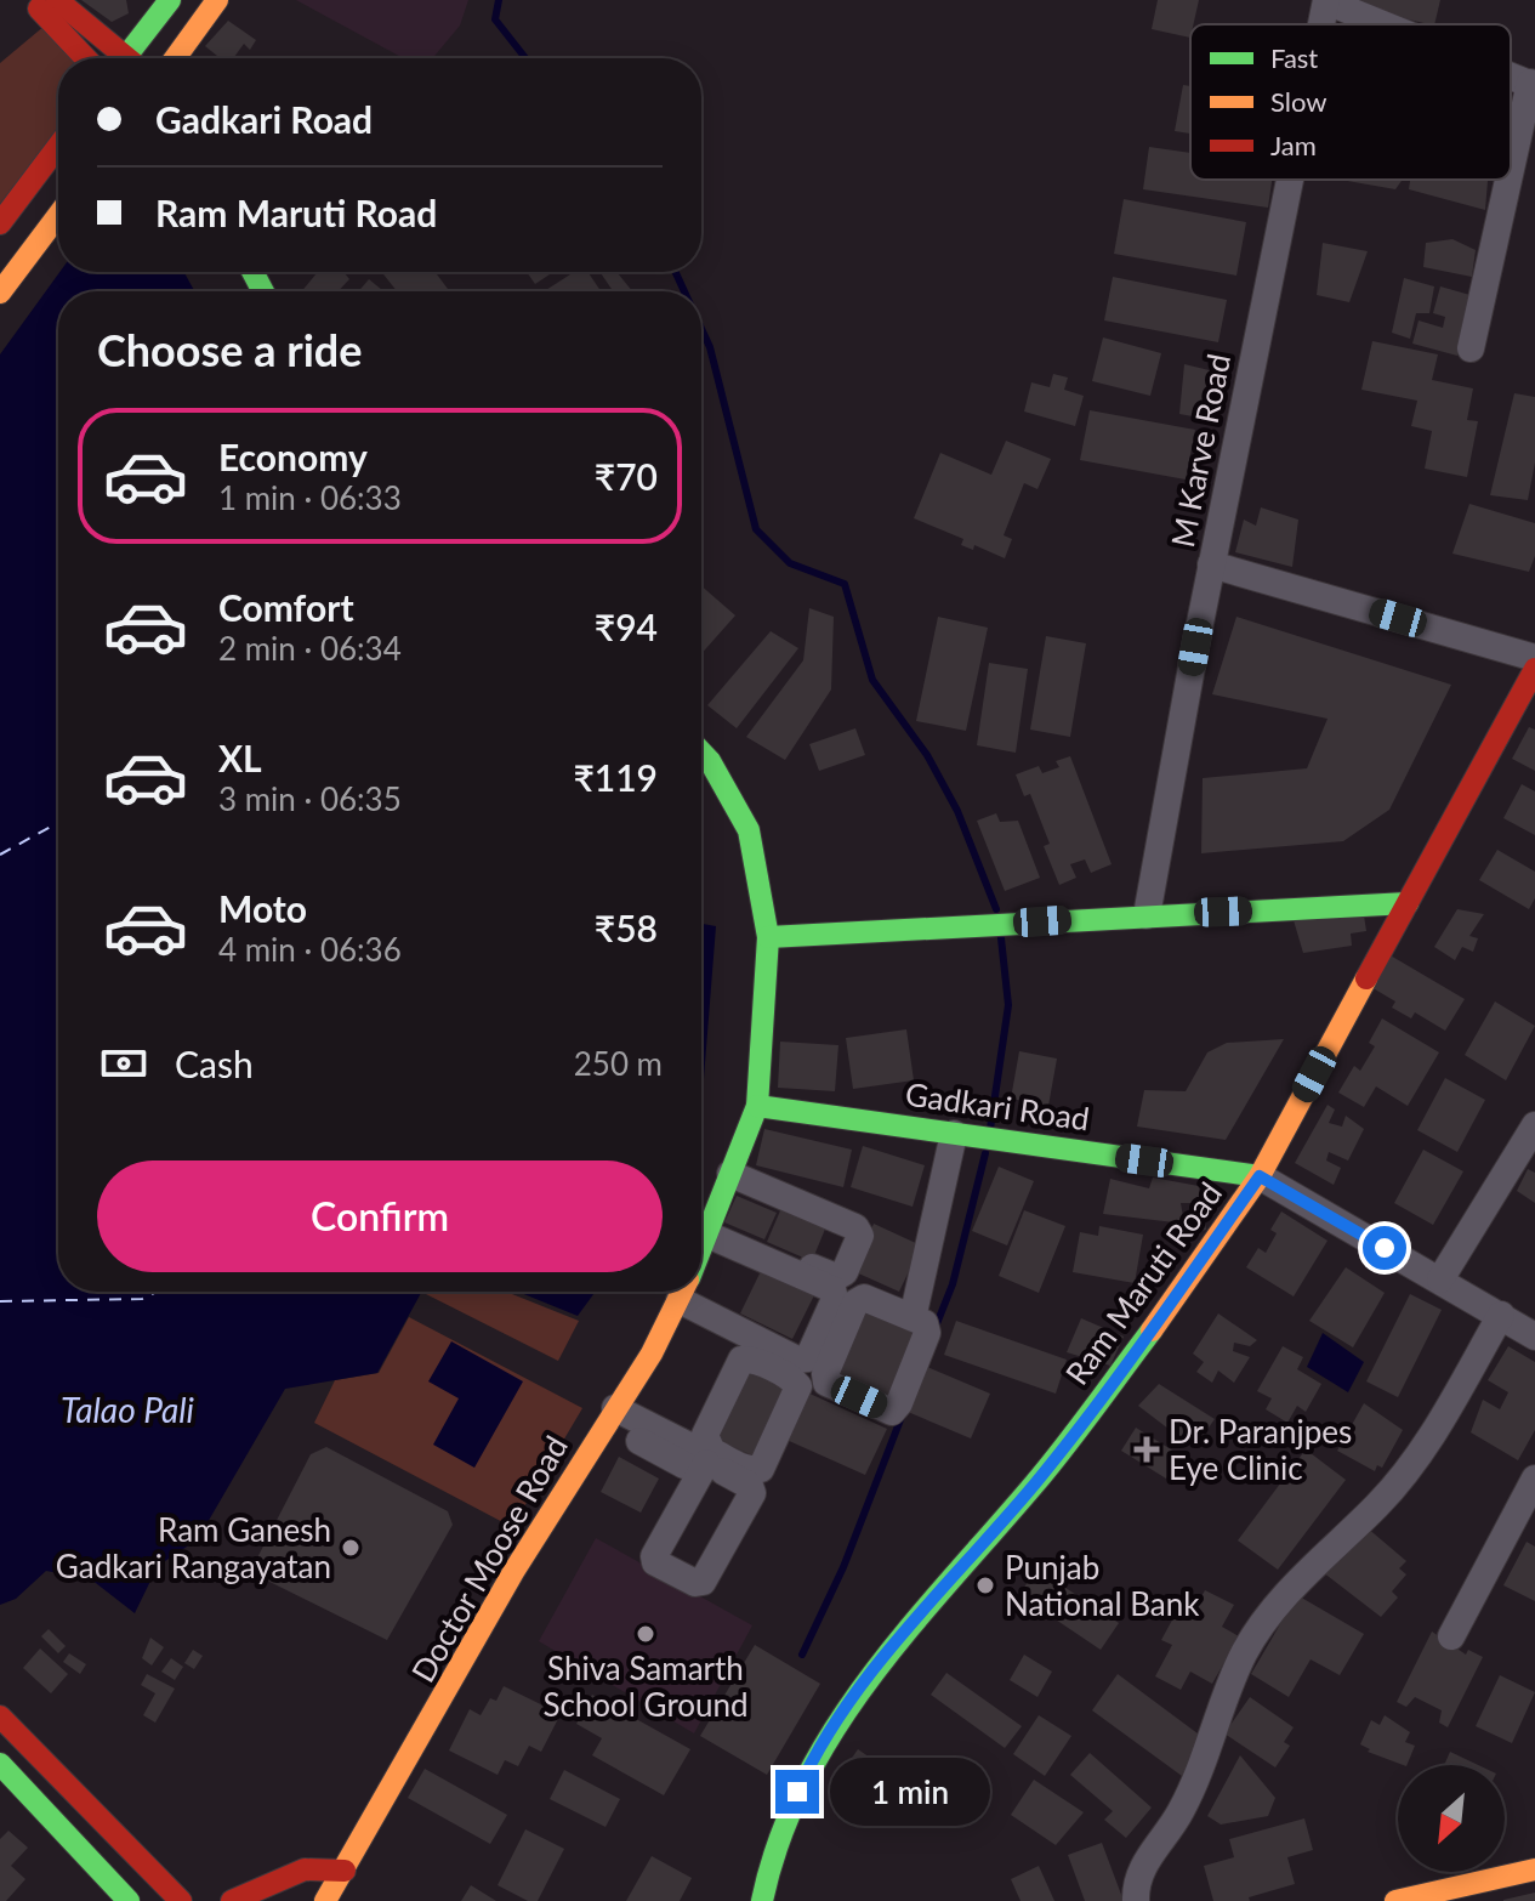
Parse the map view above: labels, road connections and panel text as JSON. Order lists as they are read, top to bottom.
{
  "streets": {
    "street": [
      "M Karve Road",
      "Gadkari Road",
      "Ram Maruti Road",
      "Doctor Moose Road"
    ]
  },
  "crossings": [
    ["Gadkari Road", "Ram Maruti Road"],
    ["Gadkari Road", "Doctor Moose Road"]
  ],
  "water": ["Talao Pali"],
  "places": {
    "health": ["Dr. Paranjpes Eye Clinic"],
    "other": ["Ram Ganesh Gadkari Rangayatan", "Punjab National Bank", "Shiva Samarth School Ground"]
  },
  "legend": ["Fast", "Slow", "Jam"],
  "north": "bottom left",
  "page": {
    "banner": ["Gadkari Road", "Ram Maruti Road"],
    "heading": "Choose a ride",
    "list": [
      {
        "name": "Economy",
        "note": "1 min · 06:33",
        "value": "₹70"
      },
      {
        "name": "Comfort",
        "note": "2 min · 06:34",
        "value": "₹94"
      },
      {
        "name": "XL",
        "note": "3 min · 06:35",
        "value": "₹119"
      },
      {
        "name": "Moto",
        "note": "4 min · 06:36",
        "value": "₹58"
      }
    ],
    "pay": ["Cash", "250 m"],
    "buttons": "Confirm",
    "bubble": "1 min"
  }
}
